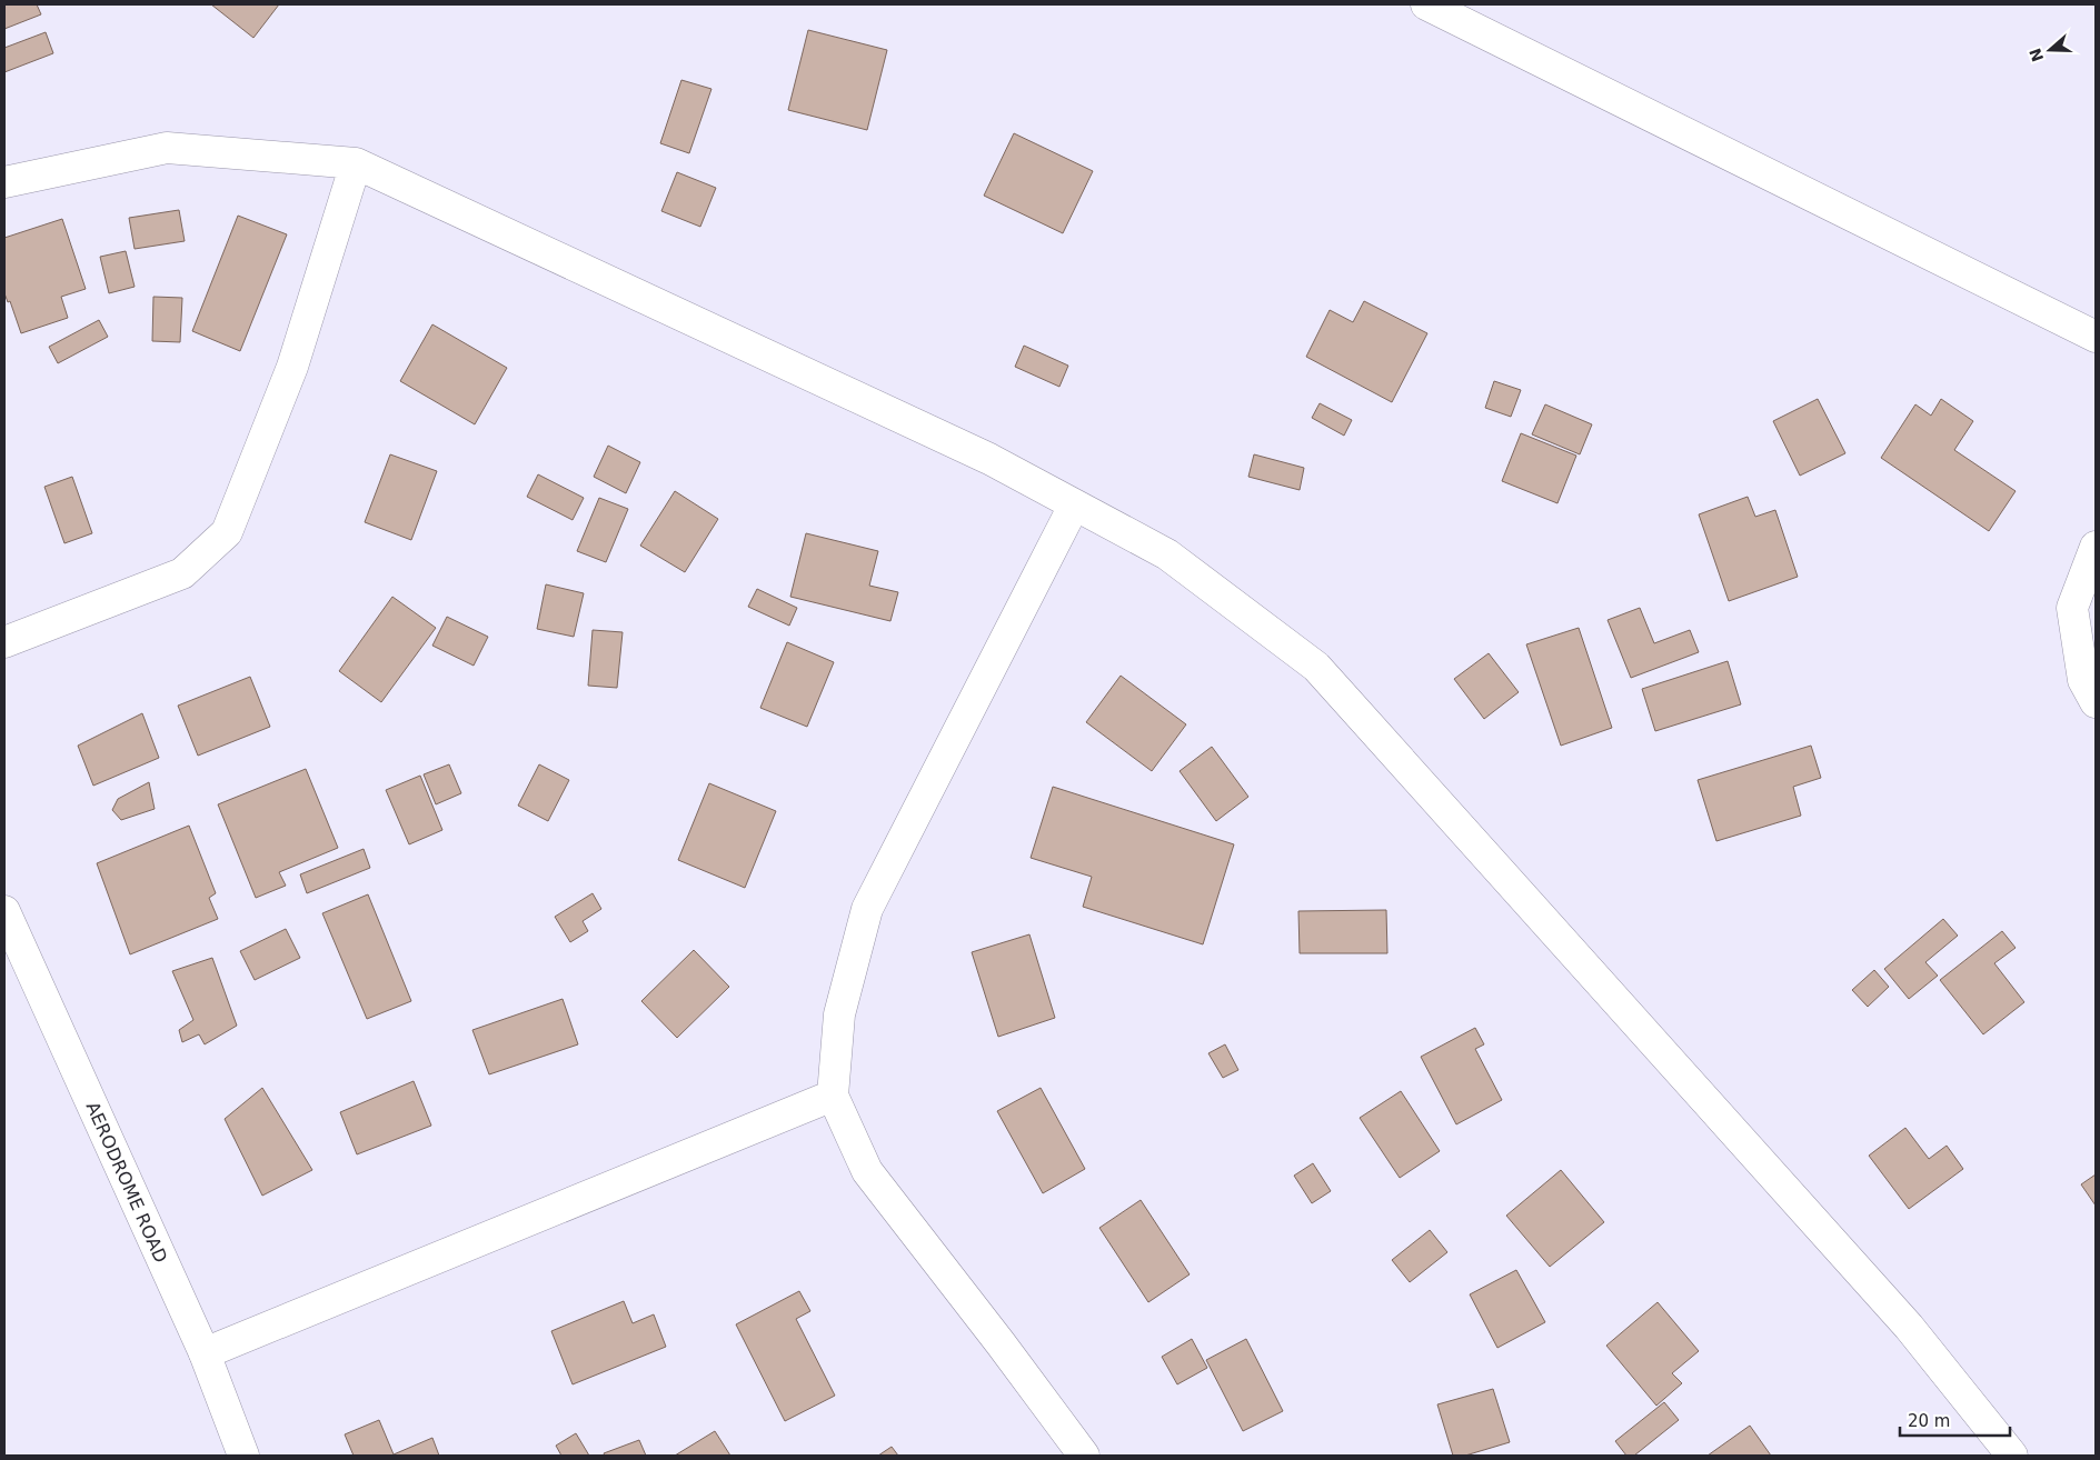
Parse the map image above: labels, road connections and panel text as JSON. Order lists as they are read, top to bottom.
{
  "streets": {
    "street": ["AERODROME ROAD"]
  },
  "scale_bar": "20 m",
  "north": "left"
}
